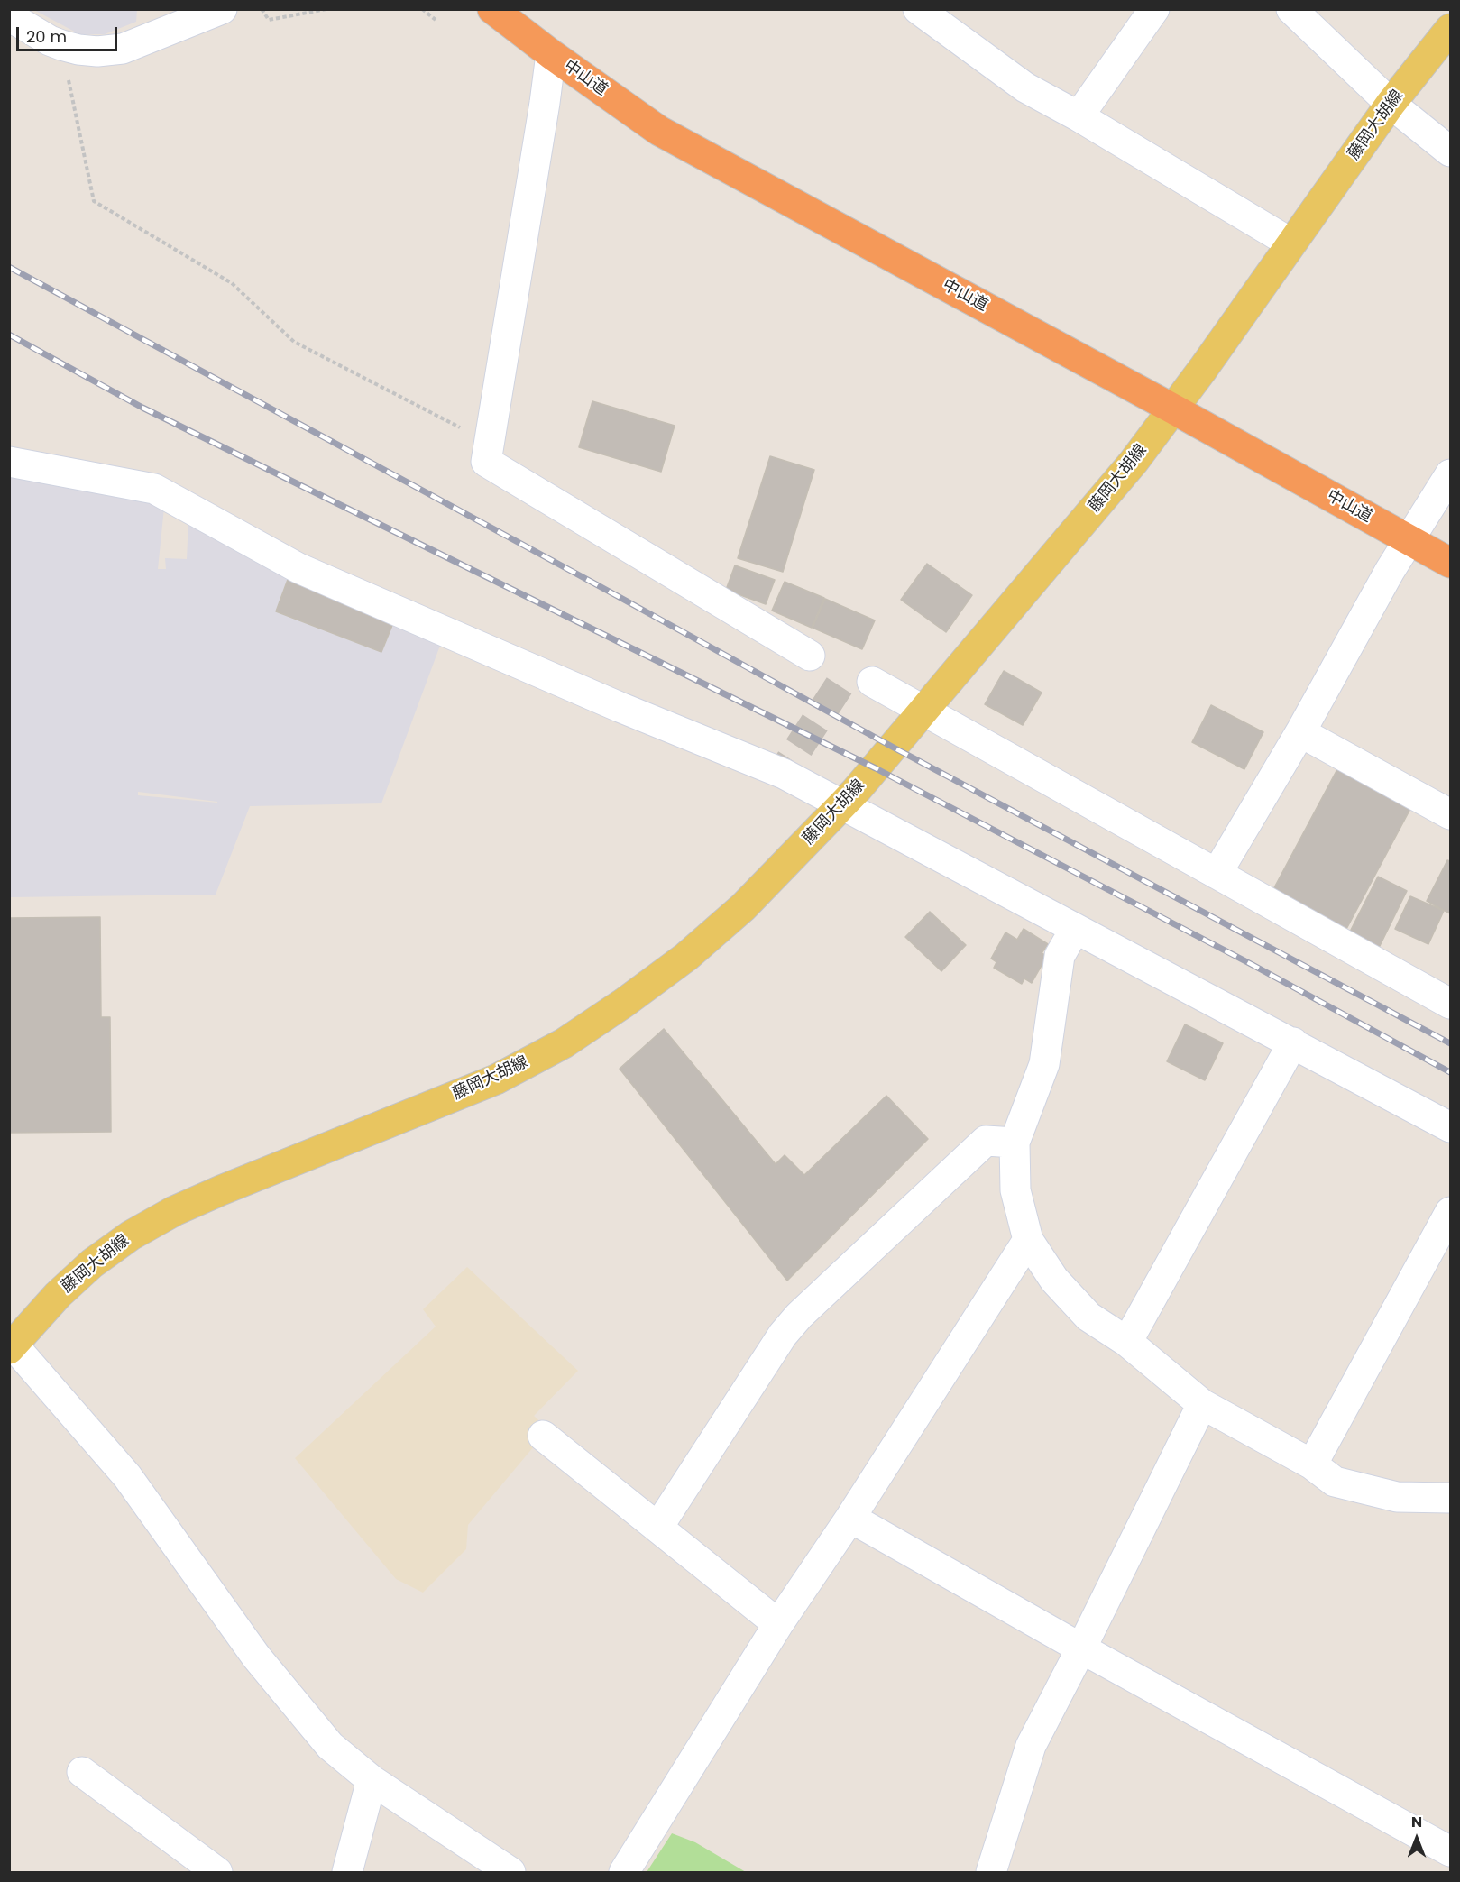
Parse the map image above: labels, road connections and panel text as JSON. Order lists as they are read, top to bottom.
{
  "streets": {
    "highway": ["中山道"],
    "main road": ["藤岡大胡線"]
  },
  "crossings": [
    ["中山道", "藤岡大胡線"]
  ],
  "scale_bar": "20 m",
  "north": "top"
}
